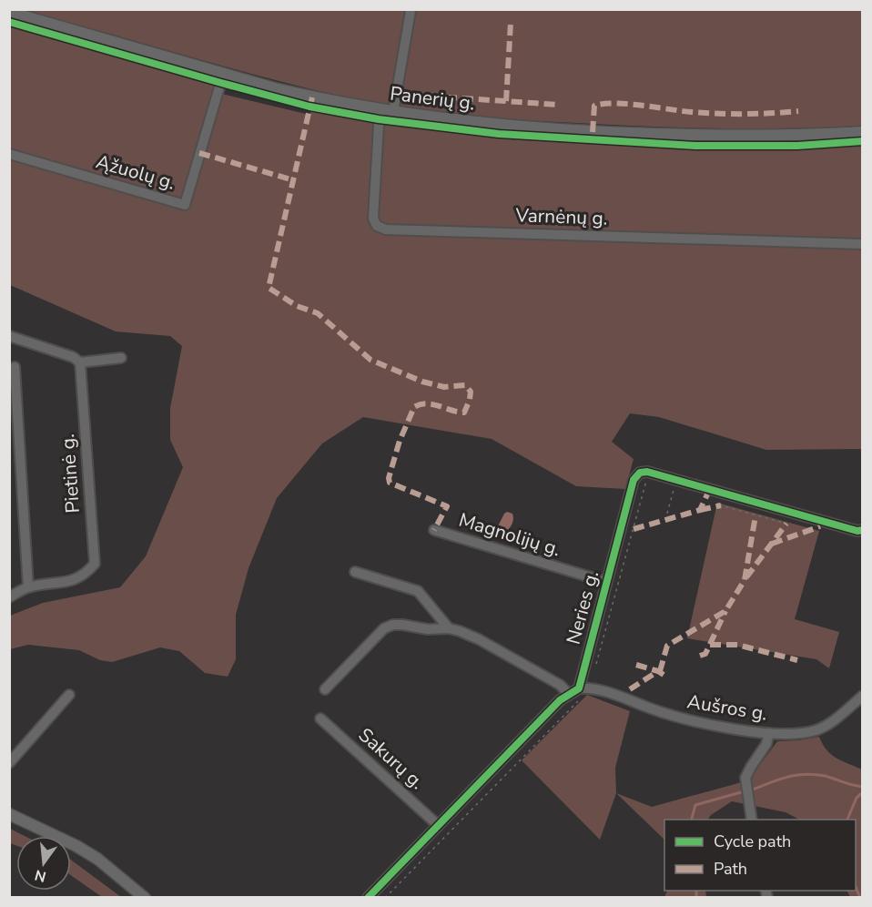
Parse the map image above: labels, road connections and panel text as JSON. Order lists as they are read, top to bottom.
{
  "streets": {
    "main road": ["Panerių g."],
    "street": [
      "Ąžuolų g.",
      "Varnėnų g.",
      "Pietinė g.",
      "Magnolijų g.",
      "Neries g.",
      "Aušros g.",
      "Sakurų g."
    ]
  },
  "crossings": [
    ["Panerių g.", "Ąžuolų g."],
    ["Panerių g.", "Varnėnų g."],
    ["Magnolijų g.", "Neries g."],
    ["Neries g.", "Aušros g."]
  ],
  "legend": ["Cycle path", "Path"],
  "north": "bottom"
}
